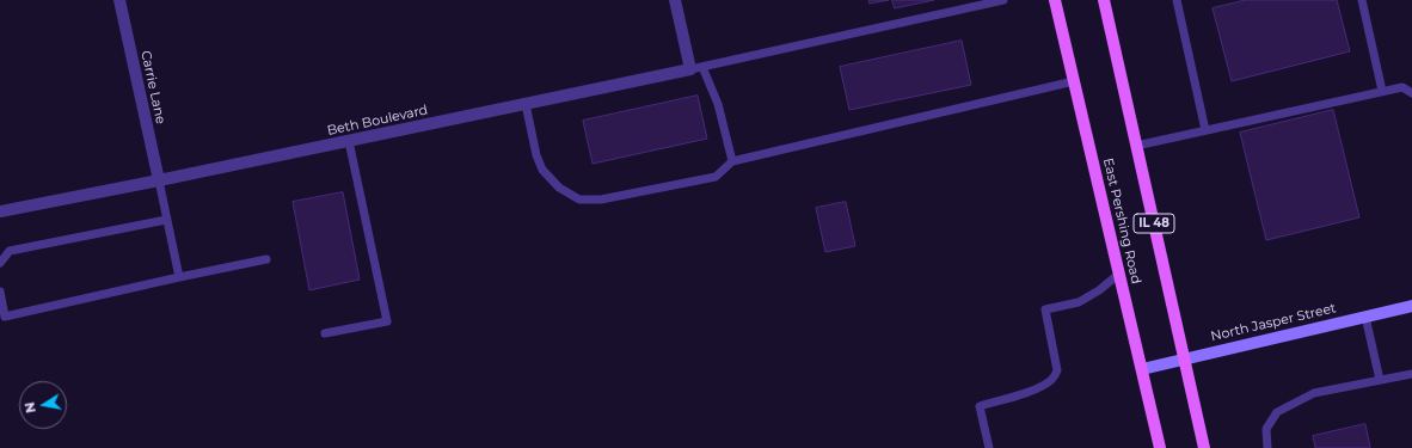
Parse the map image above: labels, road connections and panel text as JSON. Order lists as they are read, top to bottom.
{
  "streets": {
    "main road": ["East Pershing Road", "IL 48"],
    "street": ["Carrie Lane", "Beth Boulevard", "North Jasper Street"]
  },
  "crossings": [
    ["Carrie Lane", "Beth Boulevard"],
    ["East Pershing Road", "North Jasper Street"],
    ["IL 48", "North Jasper Street"]
  ],
  "north": "left"
}
